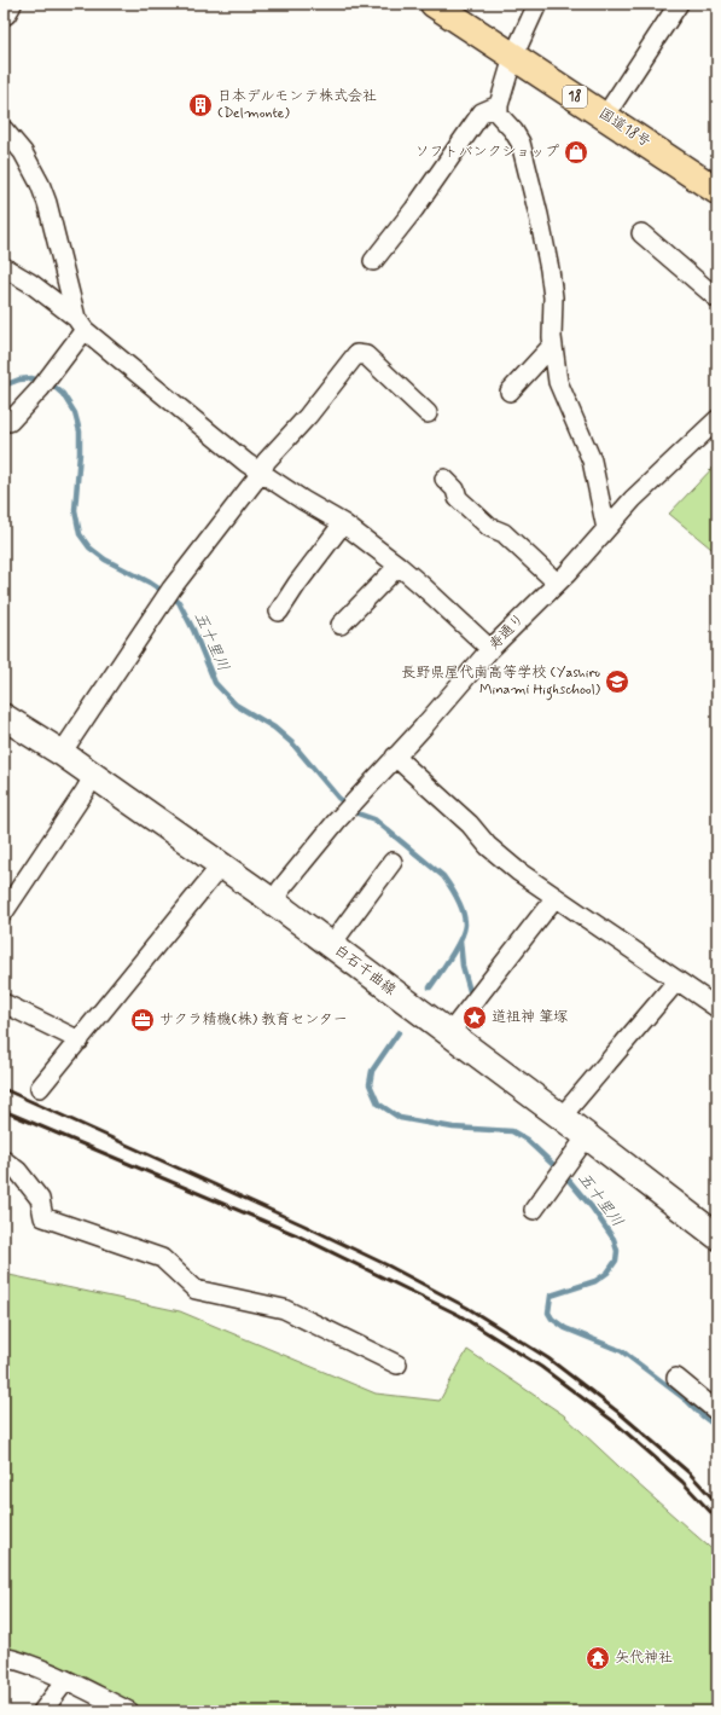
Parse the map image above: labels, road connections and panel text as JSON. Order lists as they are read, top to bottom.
{
  "streets": {
    "highway": ["18", "国道18号"],
    "main road": ["白石千曲線"],
    "street": ["寿通り"]
  },
  "crossings": [
    ["寿通り", "白石千曲線"]
  ],
  "water": ["五十里川"],
  "places": {
    "building": ["日本デルモンテ株式会社 (Delmonte)"],
    "shop": ["ソフトバンクショップ"],
    "school or university": ["長野県屋代南高等学校 (Yashiro Minami Highschool)"],
    "place": ["道祖神 筆塚"],
    "office": ["サクラ精機(株) 教育センター"],
    "temple": ["矢代神社"]
  }
}
